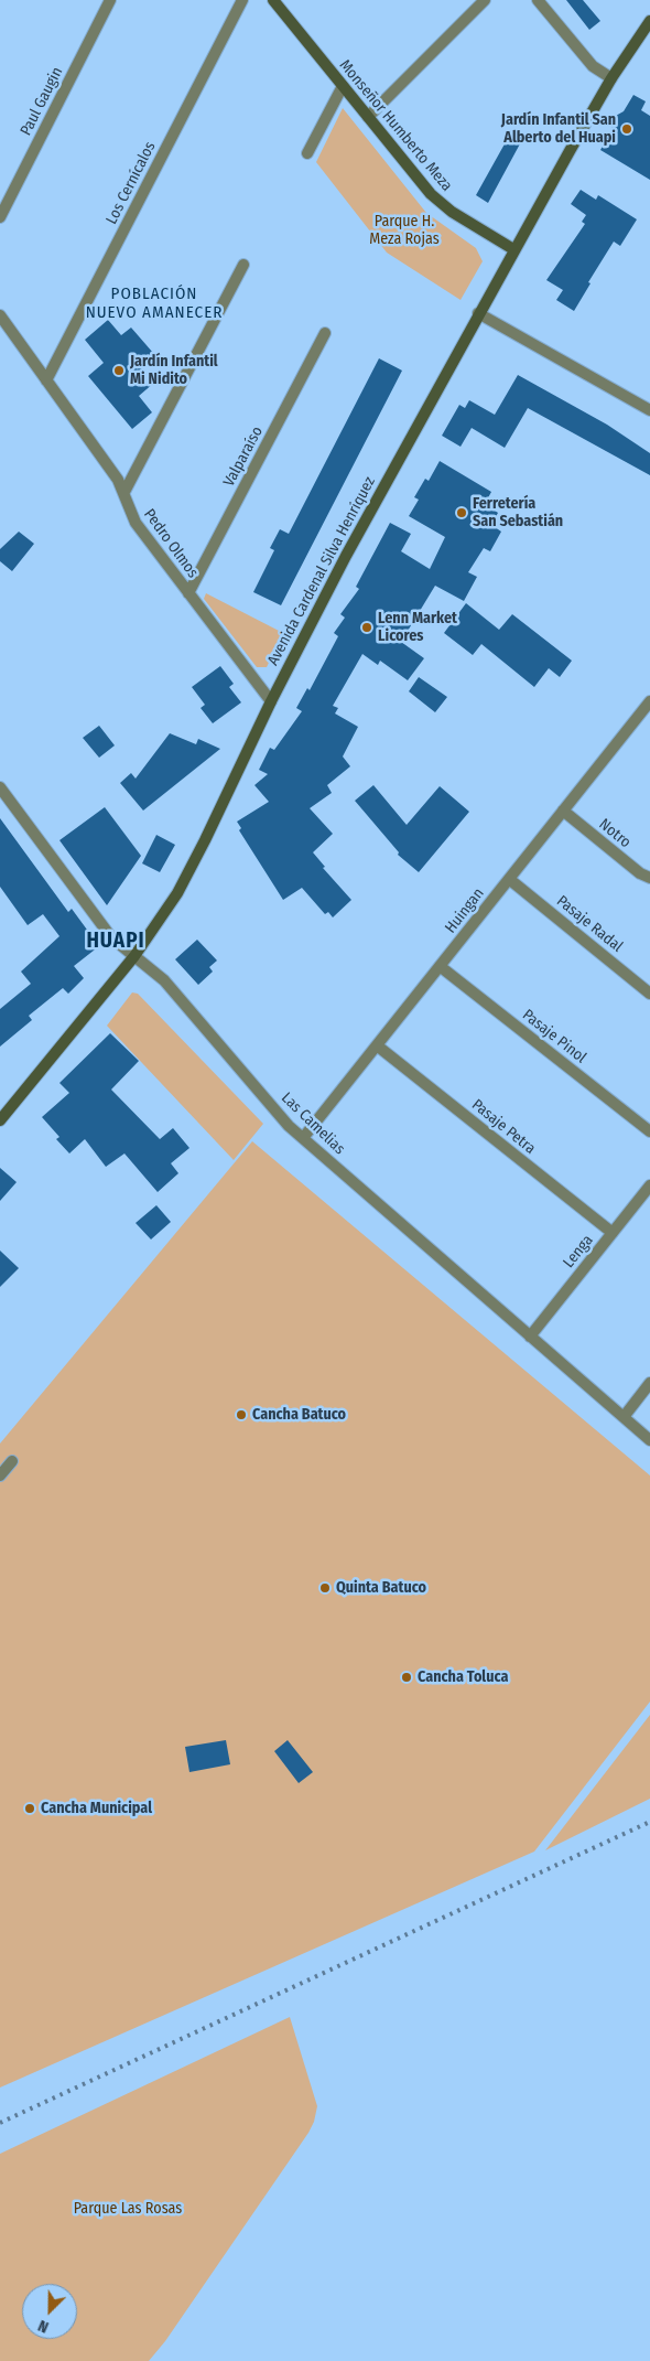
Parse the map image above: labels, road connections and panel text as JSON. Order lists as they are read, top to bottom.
{
  "streets": {
    "street": [
      "Paul Gaugin",
      "Monseñor Humberto Meza",
      "Los Cernícalos",
      "Valparaíso",
      "Pedro Olmos",
      "Avenida Cardenal Silva Henríquez",
      "Notro",
      "Huingan",
      "Pasaje Radal",
      "Pasaje Pinol",
      "Las Camelias",
      "Pasaje Petra",
      "Lenga"
    ]
  },
  "crossings": [
    ["Monseñor Humberto Meza", "Avenida Cardenal Silva Henríquez"],
    ["Los Cernícalos", "Pedro Olmos"],
    ["Valparaíso", "Pedro Olmos"],
    ["Pedro Olmos", "Avenida Cardenal Silva Henríquez"],
    ["Avenida Cardenal Silva Henríquez", "Las Camelias"],
    ["Notro", "Huingan"],
    ["Huingan", "Pasaje Radal"],
    ["Huingan", "Pasaje Pinol"],
    ["Huingan", "Las Camelias"],
    ["Huingan", "Pasaje Petra"],
    ["Las Camelias", "Lenga"],
    ["Pasaje Petra", "Lenga"]
  ],
  "districts": ["POBLACIÓN NUEVO AMANECER", "HUAPI"],
  "parks": ["Parque H. Meza Rojas", "Parque Las Rosas"],
  "places": [
    "Jardín Infantil San Alberto del Huapi",
    "Jardín Infantil Mi Nidito",
    "Ferretería San Sebastián",
    "Lenn Market Licores",
    "Cancha Batuco",
    "Quinta Batuco",
    "Cancha Toluca",
    "Cancha Municipal"
  ],
  "north": "bottom left"
}
